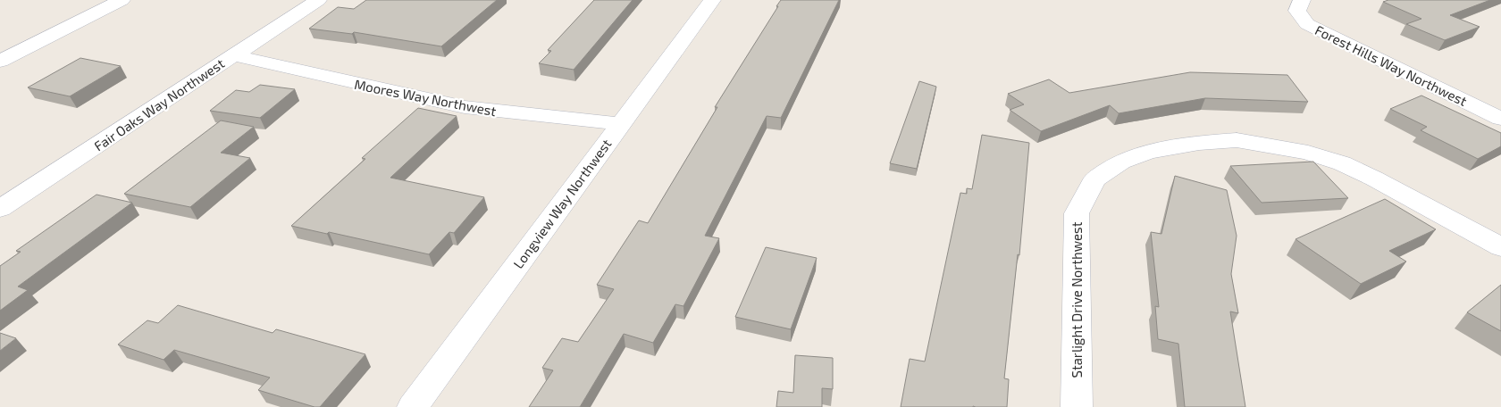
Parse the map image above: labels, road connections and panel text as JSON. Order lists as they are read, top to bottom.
{
  "streets": {
    "street": [
      "Forest Hills Way Northwest",
      "Moores Way Northwest",
      "Fair Oaks Way Northwest",
      "Longview Way Northwest",
      "Starlight Drive Northwest"
    ]
  },
  "crossings": [
    ["Moores Way Northwest", "Fair Oaks Way Northwest"],
    ["Moores Way Northwest", "Longview Way Northwest"]
  ]
}
